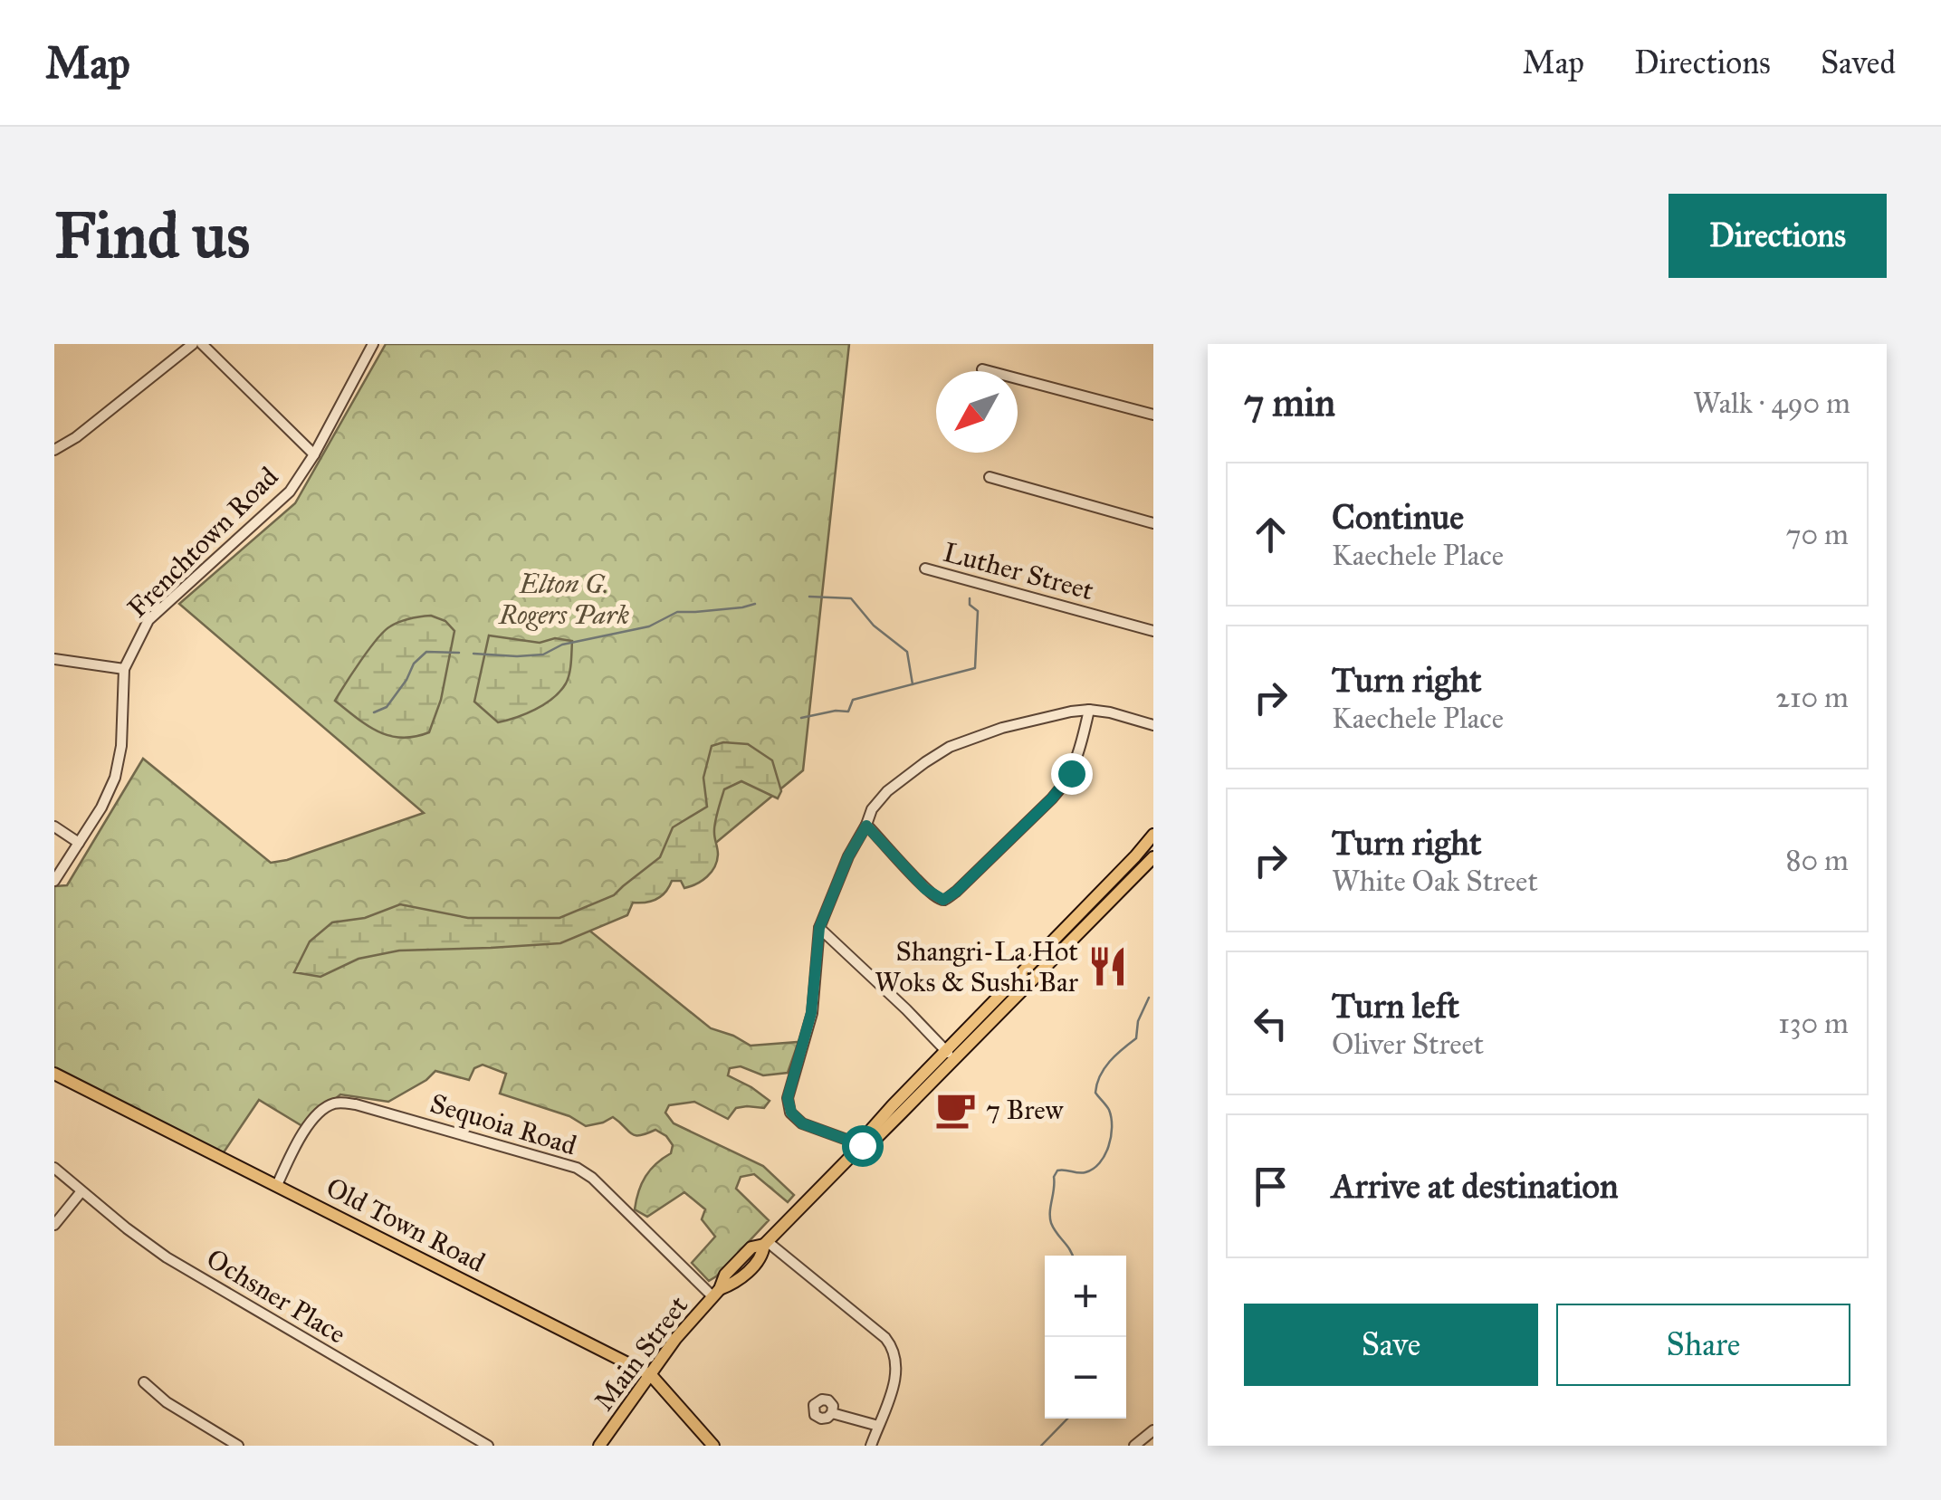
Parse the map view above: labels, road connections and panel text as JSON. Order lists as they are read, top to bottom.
{
  "streets": {
    "main road": ["Old Town Road", "Main Street"],
    "street": [
      "Frenchtown Road",
      "Luther Street",
      "Sequoia Road",
      "Ochsner Place"
    ]
  },
  "crossings": [
    ["Sequoia Road", "Old Town Road"],
    ["Sequoia Road", "Main Street"],
    ["Old Town Road", "Main Street"]
  ],
  "parks": ["Elton G. Rogers Park"],
  "places": {
    "restaurant": ["Shangri-La Hot Woks & Sushi Bar"],
    "cafe": ["7 Brew"]
  },
  "north": "bottom left",
  "page": {
    "header": "Map",
    "nav": ["Map", "Directions", "Saved"],
    "buttons": [
      "Directions",
      ["Save", "Share"]
    ],
    "title": "Find us",
    "heading": ["7 min", "Walk · 490 m"],
    "list": [
      ["Continue", "Kaechele Place", "70 m"],
      ["Turn right", "Kaechele Place", "210 m"],
      ["Turn right", "White Oak Street", "80 m"],
      ["Turn left", "Oliver Street", "130 m"],
      "Arrive at destination"
    ],
    "map_buttons": ["+", "−"]
  }
}
